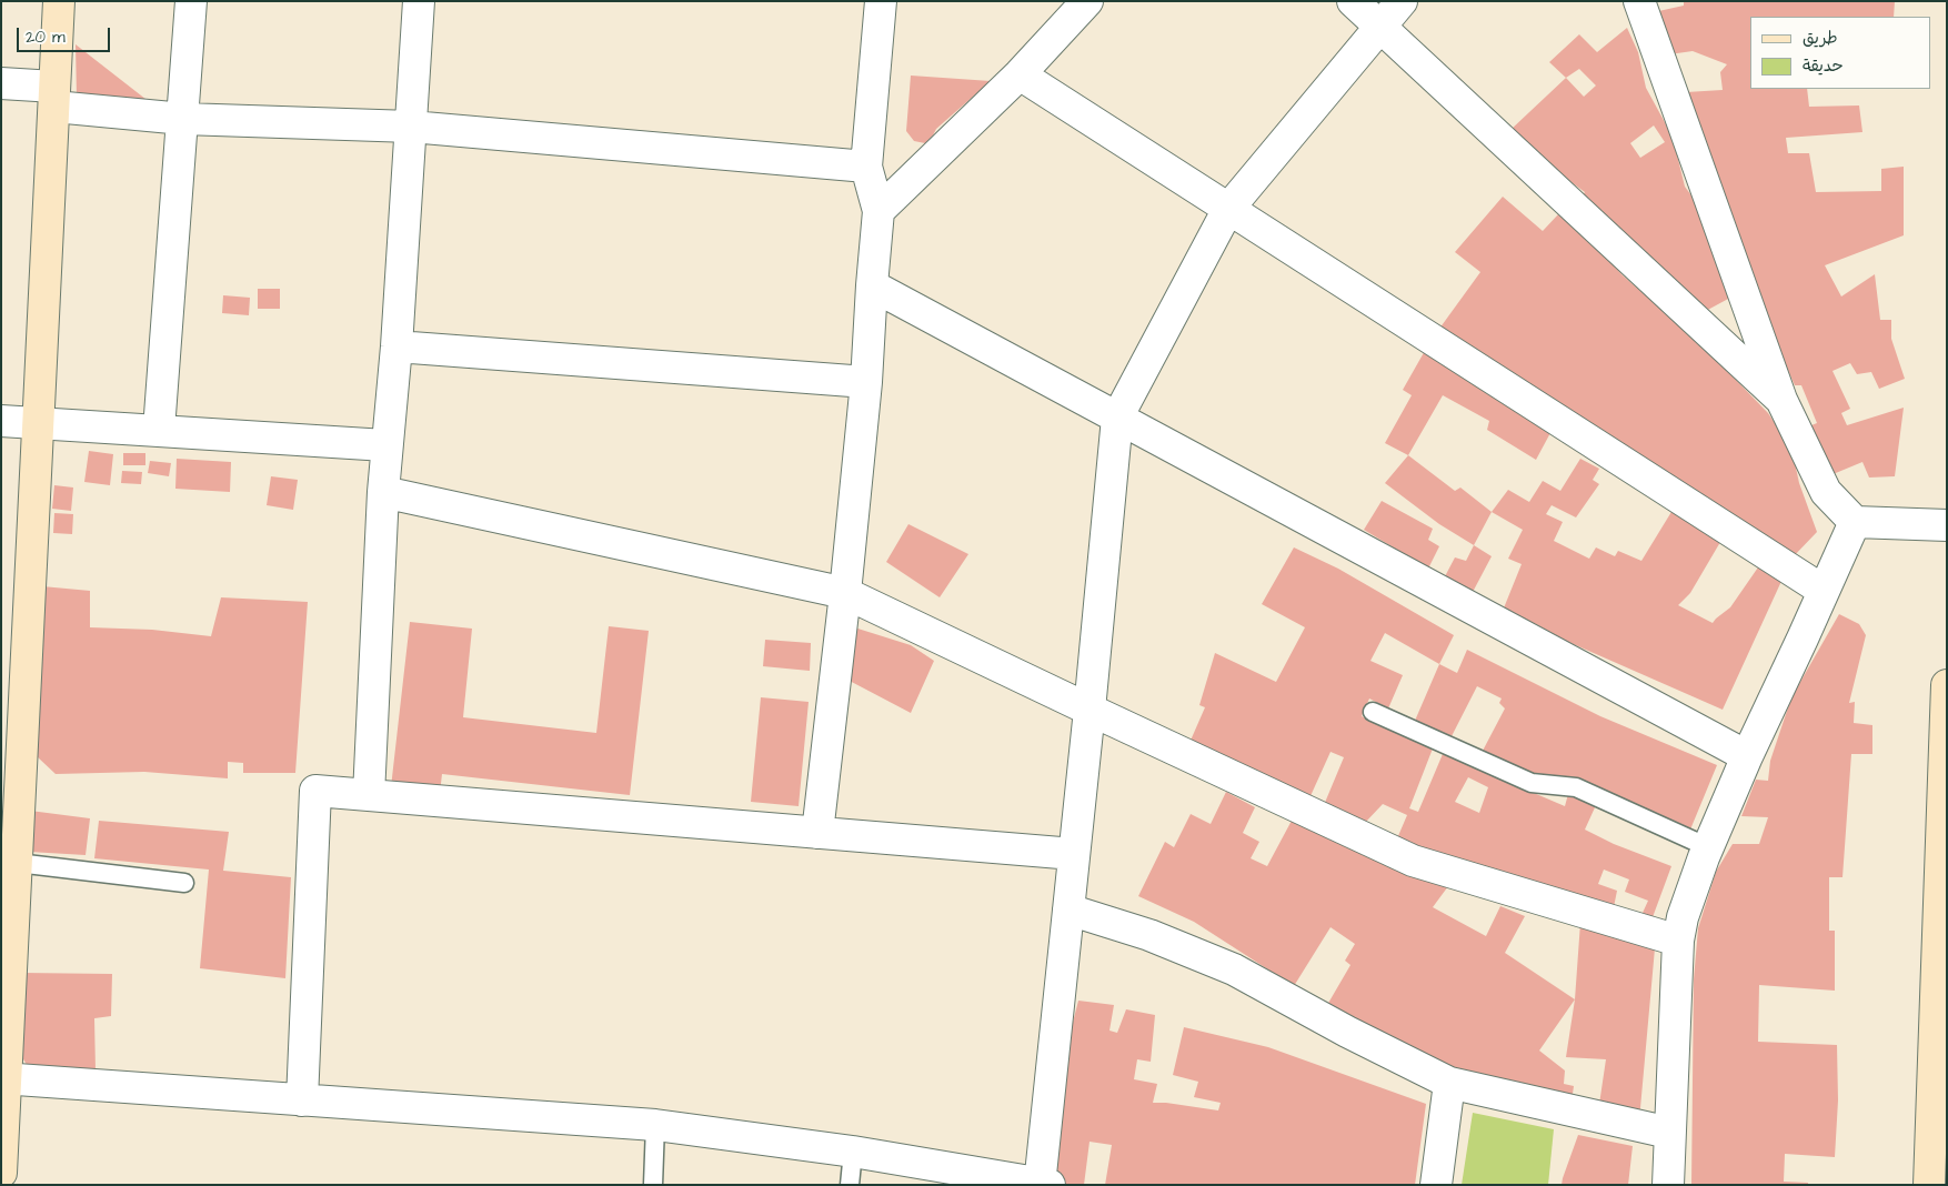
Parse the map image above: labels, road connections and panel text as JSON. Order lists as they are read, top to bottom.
{
  "legend": ["طريق", "حديقة"],
  "scale_bar": "20 m"
}
